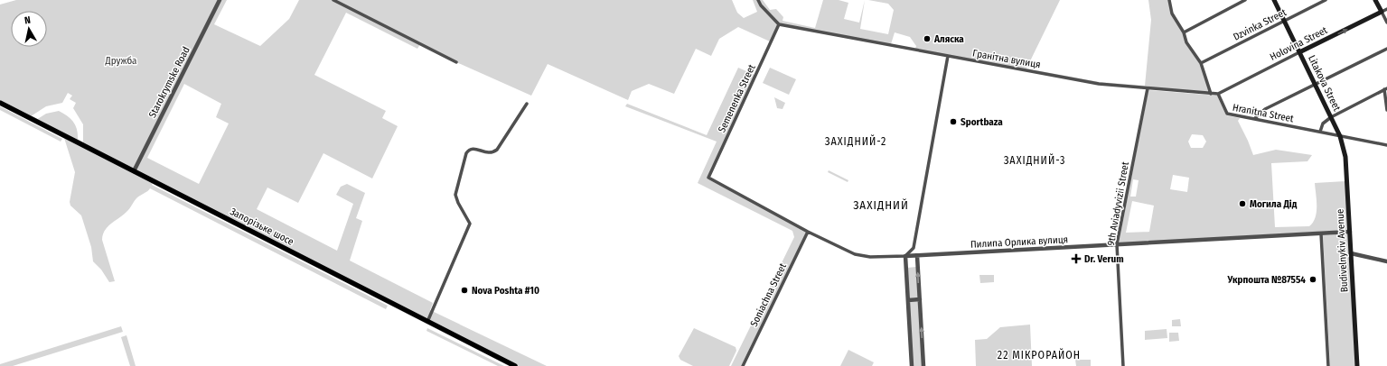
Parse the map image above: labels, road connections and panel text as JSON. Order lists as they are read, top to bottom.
{
  "streets": {
    "main road": [
      "Holovina Street",
      "Litakova Street",
      "Запорізьке шосе",
      "Budivelnykiv Avenue"
    ],
    "street": [
      "Dzvinka Street",
      "Гранітна вулиця",
      "Starokrymske Road",
      "Semenenka Street",
      "Hranitna Street",
      "9th Aviadyvizii Street",
      "Пилипа Орлика вулиця",
      "Soniachna Street"
    ]
  },
  "crossings": [
    ["Dzvinka Street", "Litakova Street"],
    ["Holovina Street", "Litakova Street"],
    ["Holovina Street", "Hranitna Street"],
    ["Гранітна вулиця", "Semenenka Street"],
    ["Гранітна вулиця", "9th Aviadyvizii Street"],
    ["Starokrymske Road", "Запорізьке шосе"],
    ["Litakova Street", "Hranitna Street"],
    ["Litakova Street", "Budivelnykiv Avenue"],
    ["Semenenka Street", "Пилипа Орлика вулиця"],
    ["Hranitna Street", "Budivelnykiv Avenue"],
    ["9th Aviadyvizii Street", "Пилипа Орлика вулиця"],
    ["Пилипа Орлика вулиця", "Budivelnykiv Avenue"],
    ["Пилипа Орлика вулиця", "Soniachna Street"]
  ],
  "districts": [
    "ЗАХІДНИЙ-2",
    "ЗАХІДНИЙ-3",
    "ЗАХІДНИЙ",
    "22 МІКРОРАЙОН"
  ],
  "parks": ["Дружба"],
  "places": {
    "other": [
      "Аляска",
      "Sportbaza",
      "Могила Дiд",
      "Укрпошта №87554",
      "Nova Poshta #10"
    ],
    "health": ["Dr. Verum"]
  },
  "north": "top"
}
